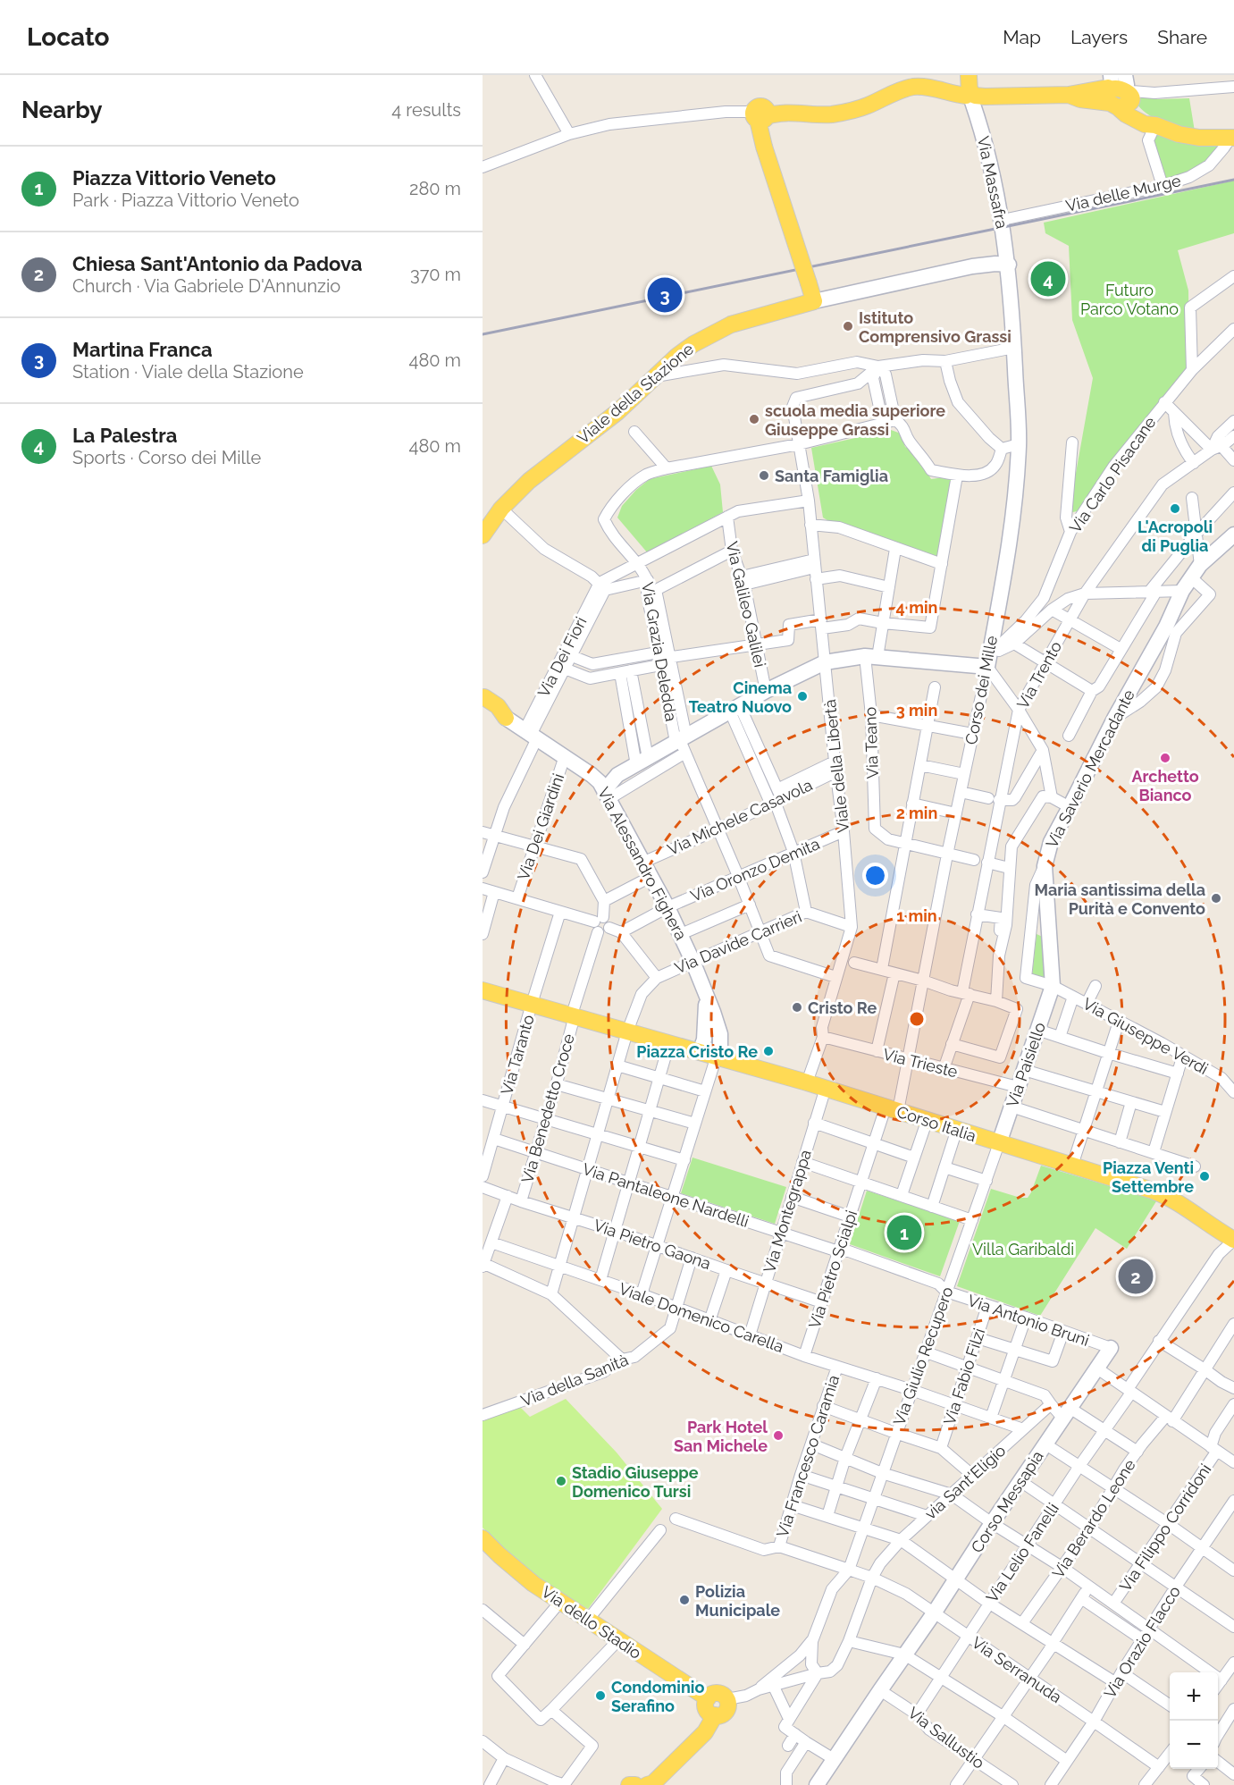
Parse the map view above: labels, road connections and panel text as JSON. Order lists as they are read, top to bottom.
{
  "streets": {
    "main road": [
      "Via Massafra",
      "Viale della Stazione",
      "Via Taranto",
      "Corso Italia",
      "Via dello Stadio"
    ],
    "street": [
      "Via delle Murge",
      "Via Carlo Pisacane",
      "Via Galileo Galilei",
      "Via Grazia Deledda",
      "Via Dei Fiori",
      "Via Trento",
      "Corso dei Mille",
      "Via Teano",
      "Viale della Libertà",
      "Via Saverio Mercadante",
      "Via Michele Casavola",
      "Via Dei Giardini",
      "Via Alessandro Fighera",
      "Via Oronzo Demita",
      "Via Davide Carrieri",
      "Via Giuseppe Verdi",
      "Via Trieste",
      "Via Paisiello",
      "Via Benedetto Croce",
      "Via Pantaleone Nardelli",
      "Via Montegrappa",
      "Via Pietro Gaona",
      "Via Pietro Scialpi",
      "Viale Domenico Carella",
      "Via Antonio Bruni",
      "Via Giulio Recupero",
      "Via Fabio Filzi",
      "Via della Sanità",
      "Via Francesco Caramia",
      "via Sant'Eligio",
      "Corso Messapia",
      "Via Berardo Leone",
      "Via Filippo Corridoni",
      "Via Lelio Fanelli",
      "Via Orazio Flacco",
      "Via Serranuda",
      "Via Sallustio"
    ]
  },
  "crossings": [
    ["Via Massafra", "Via delle Murge"],
    ["Via Massafra", "Viale della Stazione"],
    ["Via Massafra", "Corso dei Mille"],
    ["Viale della Stazione", "Corso dei Mille"],
    ["Via Carlo Pisacane", "Corso dei Mille"],
    ["Via Grazia Deledda", "Viale della Libertà"],
    ["Via Grazia Deledda", "Via Michele Casavola"],
    ["Via Grazia Deledda", "Via Oronzo Demita"],
    ["Via Grazia Deledda", "Via Davide Carrieri"],
    ["Via Dei Fiori", "Via Alessandro Fighera"],
    ["Via Trento", "Via Trieste"],
    ["Corso dei Mille", "Via Trieste"],
    ["Corso dei Mille", "Corso Italia"],
    ["Corso dei Mille", "Via Pietro Scialpi"],
    ["Viale della Libertà", "Via Michele Casavola"],
    ["Viale della Libertà", "Via Oronzo Demita"],
    ["Viale della Libertà", "Via Davide Carrieri"],
    ["Viale della Libertà", "Via Trieste"],
    ["Viale della Libertà", "Corso Italia"],
    ["Via Saverio Mercadante", "Via Giuseppe Verdi"],
    ["Via Saverio Mercadante", "Via Paisiello"],
    ["Via Michele Casavola", "Via Alessandro Fighera"],
    ["Via Dei Giardini", "Via Alessandro Fighera"],
    ["Via Alessandro Fighera", "Via Oronzo Demita"],
    ["Via Alessandro Fighera", "Via Davide Carrieri"],
    ["Via Alessandro Fighera", "Corso Italia"],
    ["Via Giuseppe Verdi", "Via Paisiello"],
    ["Via Taranto", "Via Benedetto Croce"],
    ["Via Taranto", "Corso Italia"],
    ["Via Taranto", "Via Pantaleone Nardelli"],
    ["Via Trieste", "Via Paisiello"],
    ["Via Paisiello", "Corso Italia"],
    ["Via Paisiello", "Via Giulio Recupero"],
    ["Via Benedetto Croce", "Via Pantaleone Nardelli"],
    ["Via Benedetto Croce", "Via Pietro Gaona"],
    ["Via Benedetto Croce", "Viale Domenico Carella"],
    ["Corso Italia", "Via Montegrappa"],
    ["Corso Italia", "Via Giulio Recupero"],
    ["Corso Italia", "Via Lelio Fanelli"],
    ["Via Pantaleone Nardelli", "Via Montegrappa"],
    ["Via Pantaleone Nardelli", "Via Pietro Scialpi"],
    ["Via Pantaleone Nardelli", "Via Antonio Bruni"],
    ["Via Montegrappa", "Via Pietro Gaona"],
    ["Via Montegrappa", "Viale Domenico Carella"],
    ["Via Pietro Gaona", "Via Pietro Scialpi"],
    ["Via Pietro Gaona", "Via della Sanità"],
    ["Via Pietro Scialpi", "Viale Domenico Carella"],
    ["Via Pietro Scialpi", "Via Antonio Bruni"],
    ["Viale Domenico Carella", "Via Giulio Recupero"],
    ["Viale Domenico Carella", "Via Fabio Filzi"],
    ["Viale Domenico Carella", "Via della Sanità"],
    ["Viale Domenico Carella", "Via Francesco Caramia"],
    ["Viale Domenico Carella", "via Sant'Eligio"],
    ["Via Antonio Bruni", "Via Giulio Recupero"],
    ["Via Antonio Bruni", "Via Fabio Filzi"],
    ["Via Antonio Bruni", "Corso Messapia"],
    ["Via Giulio Recupero", "Via Serranuda"],
    ["Via Francesco Caramia", "Via Serranuda"],
    ["via Sant'Eligio", "Via Serranuda"],
    ["Corso Messapia", "Via Serranuda"],
    ["Corso Messapia", "Via Sallustio"],
    ["Via Lelio Fanelli", "Via Serranuda"],
    ["Via Lelio Fanelli", "Via Sallustio"],
    ["Via Orazio Flacco", "Via Serranuda"]
  ],
  "parks": ["Futuro Parco Votano", "Villa Garibaldi"],
  "places": [
    "Istituto Comprensivo Grassi",
    "scuola media superiore Giuseppe Grassi",
    "Santa Famiglia",
    "L'Acropoli di Puglia",
    "Cinema Teatro Nuovo",
    "Archetto Bianco",
    "Maria santissima della Purità e Convento",
    "Cristo Re",
    "Piazza Cristo Re",
    "Piazza Venti Settembre",
    "Park Hotel San Michele",
    "Stadio Giuseppe Domenico Tursi",
    "Polizia Municipale",
    "Condominio Serafino"
  ],
  "page": {
    "header": "Locato",
    "nav": ["Map", "Layers", "Share"],
    "heading": ["Nearby", "4 results"],
    "list": [
      {
        "mark": "1",
        "name": "Piazza Vittorio Veneto",
        "note": "Park · Piazza Vittorio Veneto",
        "value": "280 m"
      },
      {
        "mark": "2",
        "name": "Chiesa Sant'Antonio da Padova",
        "note": "Church · Via Gabriele D'Annunzio",
        "value": "370 m"
      },
      {
        "mark": "3",
        "name": "Martina Franca",
        "note": "Station · Viale della Stazione",
        "value": "480 m"
      },
      {
        "mark": "4",
        "name": "La Palestra",
        "note": "Sports · Corso dei Mille",
        "value": "480 m"
      }
    ],
    "pins": [
      "4",
      "3",
      "1",
      "2"
    ],
    "map_buttons": ["+", "−"]
  },
  "rings": [
    "4 min",
    "3 min",
    "2 min",
    "1 min"
  ]
}
